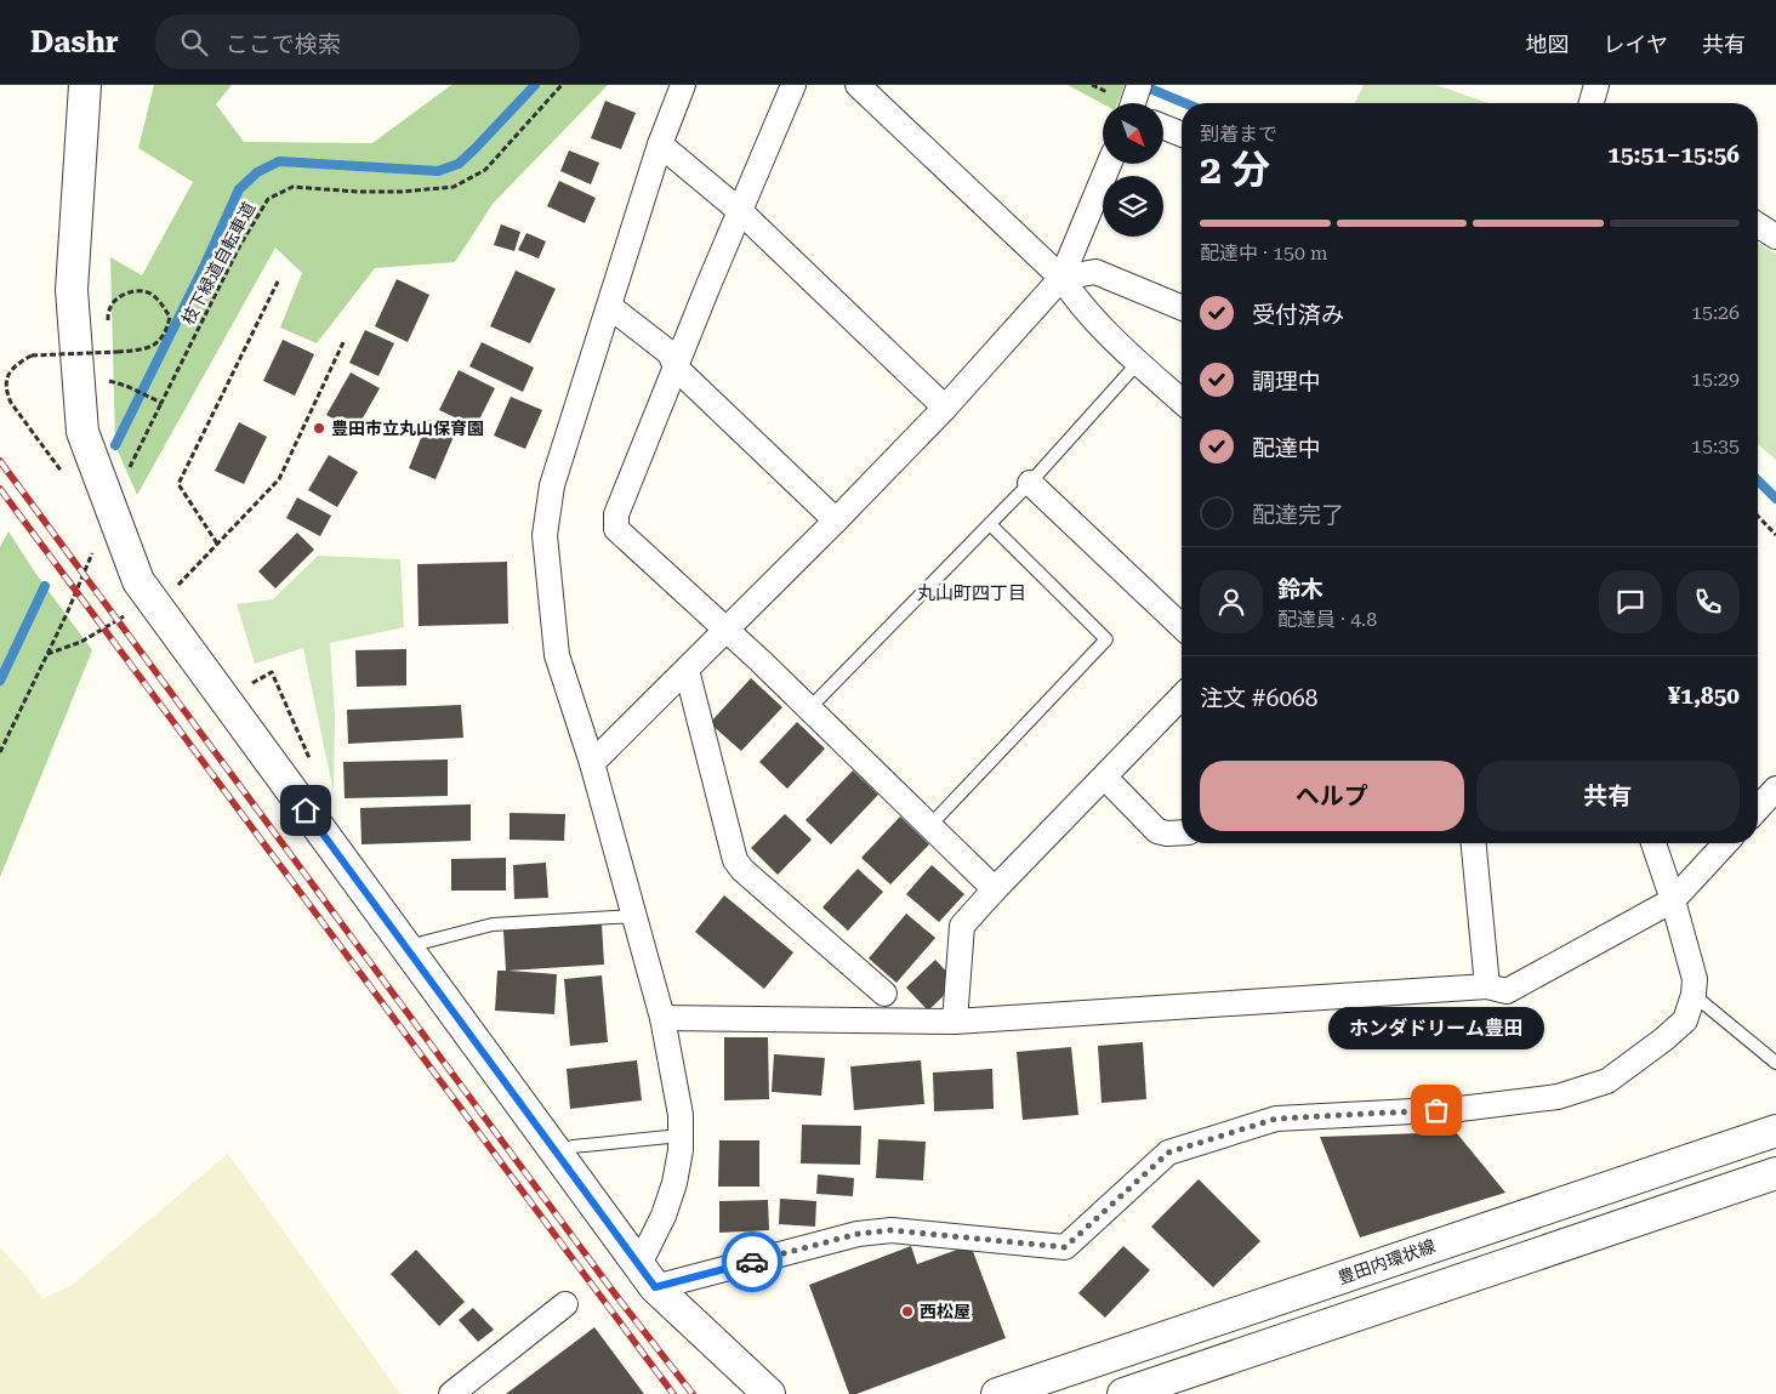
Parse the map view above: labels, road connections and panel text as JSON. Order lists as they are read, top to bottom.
{
  "streets": {
    "street": ["豊田内環状線"],
    "path": ["枝下緑道自転車道"]
  },
  "districts": ["丸山町四丁目"],
  "places": ["豊田市立丸山保育園", "ホンダドリーム豊田", "西松屋"],
  "north": "bottom right",
  "page": {
    "header": "Dashr",
    "search": "ここで検索",
    "nav": ["地図", "レイヤ", "共有"],
    "heading": ["2 分", "到着まで", "15:51–15:56"],
    "panel": [
      "鈴木",
      "配達員 · 4.8",
      "注文 #6068",
      "¥1,850"
    ],
    "bar": "配達中 · 150 m",
    "list": [
      ["受付済み", "15:26"],
      ["調理中", "15:29"],
      ["配達中", "15:35"],
      "配達完了"
    ],
    "buttons": ["ヘルプ", "共有"],
    "bubble": "ホンダドリーム豊田"
  }
}
